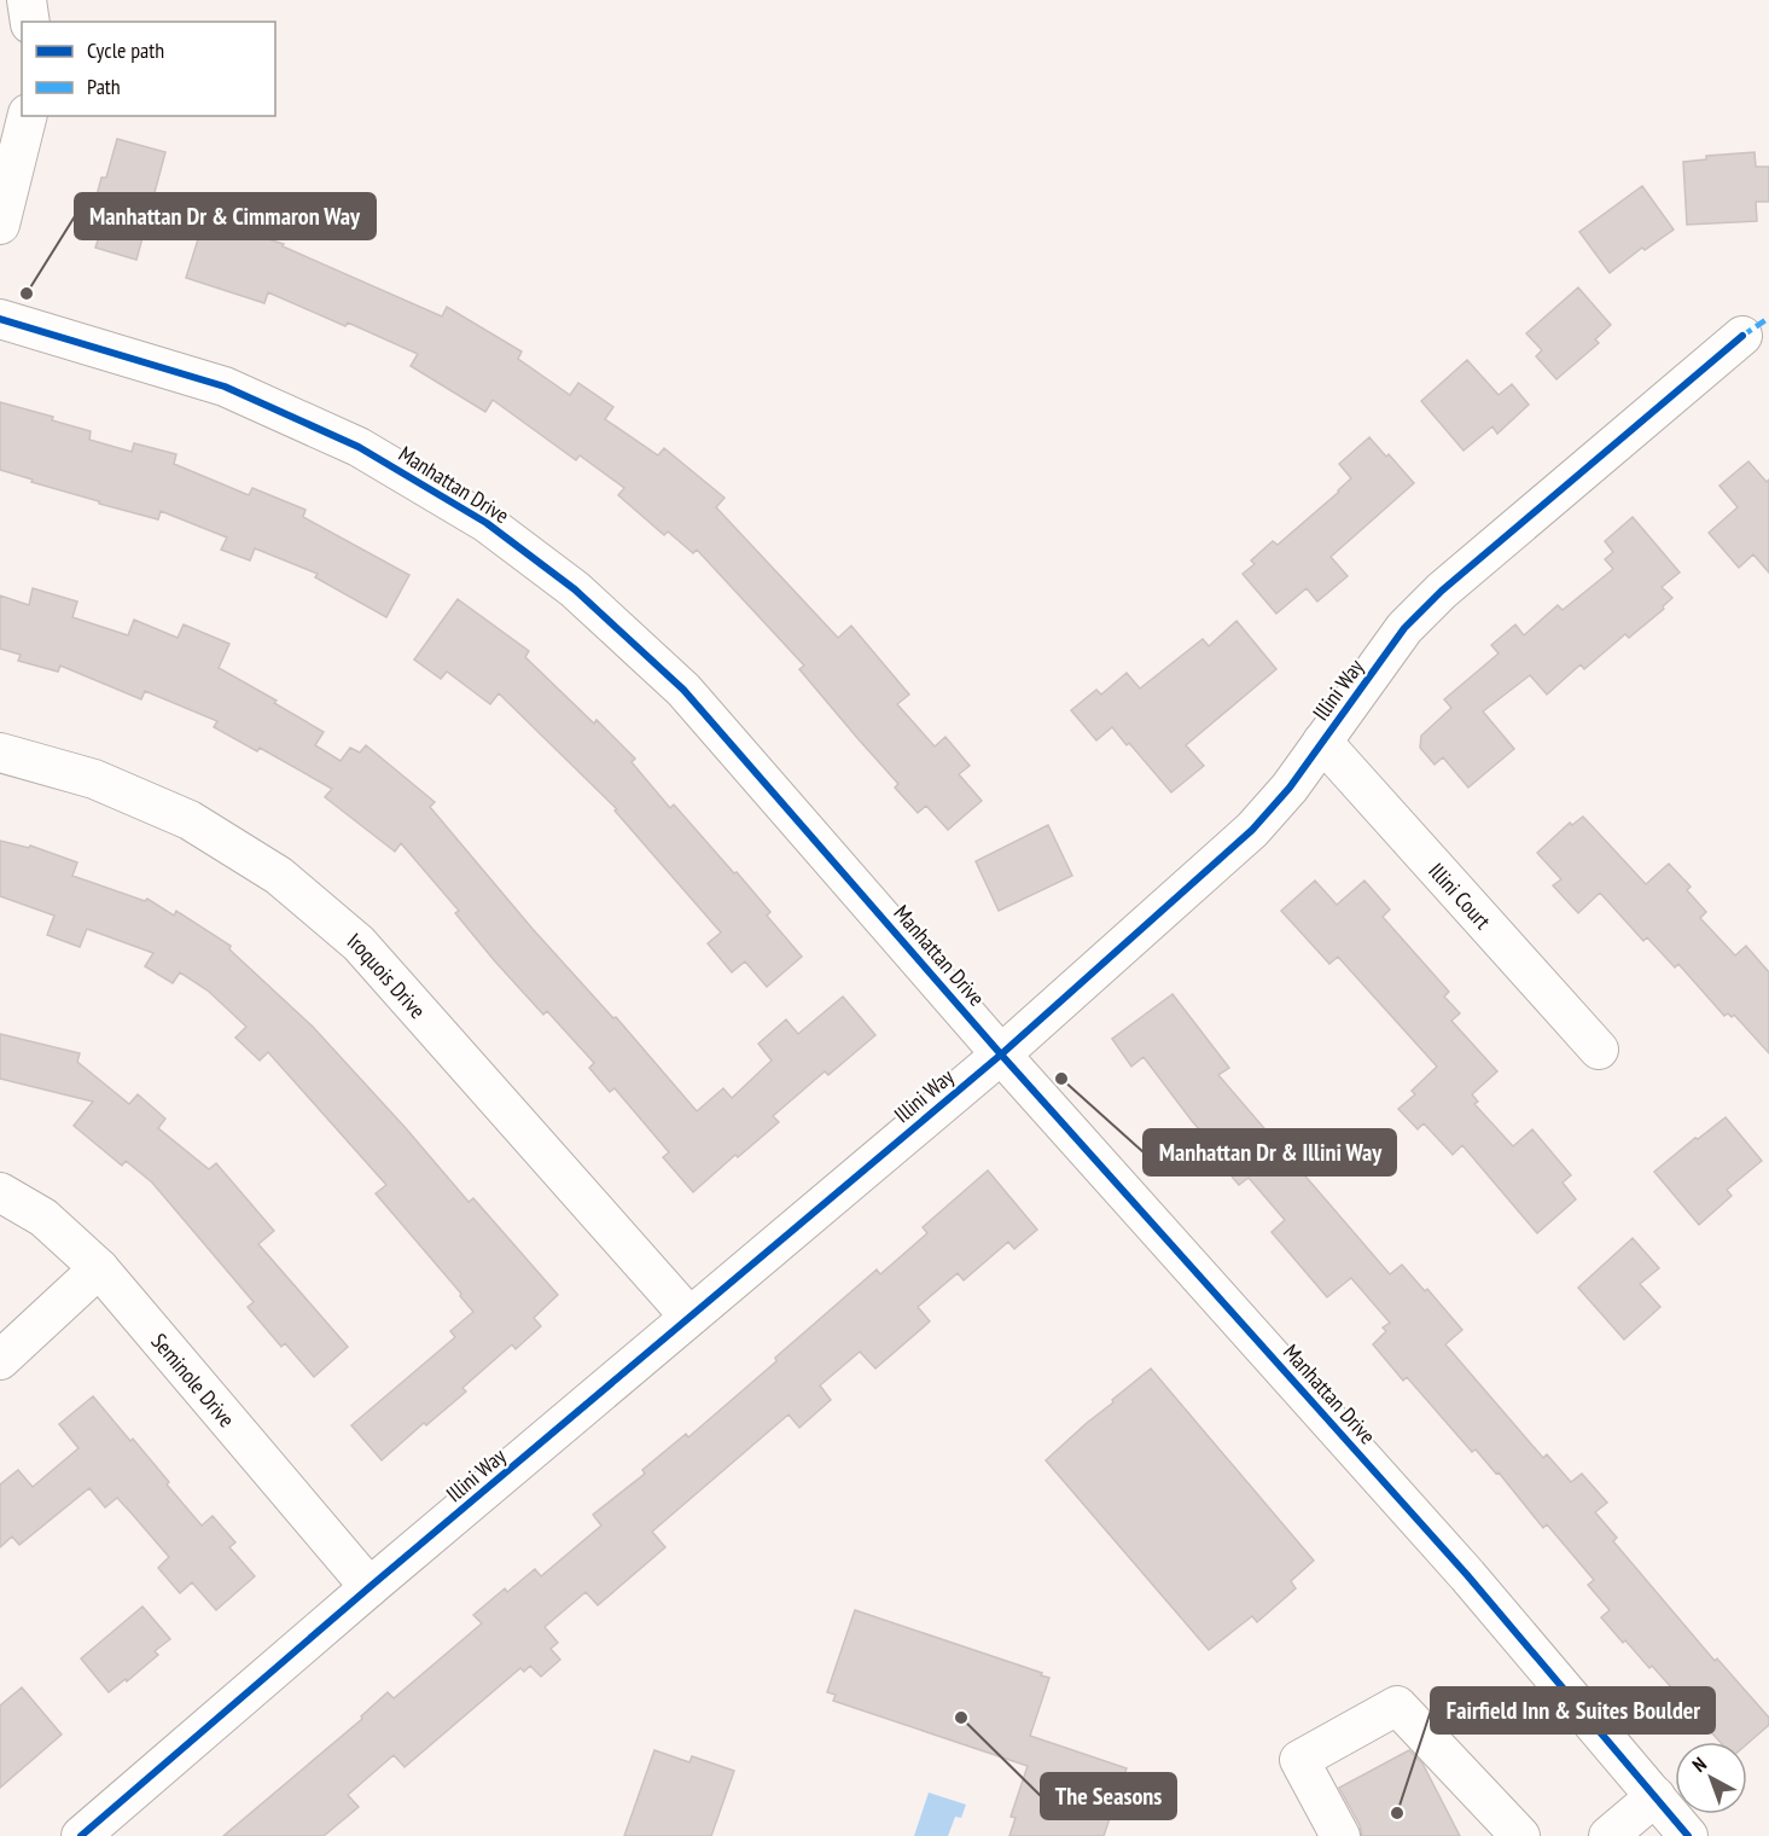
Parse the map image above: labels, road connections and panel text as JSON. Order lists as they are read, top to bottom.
{
  "streets": {
    "street": [
      "Manhattan Drive",
      "Illini Way",
      "Illini Court",
      "Iroquois Drive",
      "Seminole Drive"
    ]
  },
  "crossings": [
    ["Manhattan Drive", "Illini Way"],
    ["Illini Way", "Illini Court"],
    ["Illini Way", "Iroquois Drive"],
    ["Illini Way", "Seminole Drive"]
  ],
  "places": [
    "Manhattan Dr & Cimmaron Way",
    "Manhattan Dr & Illini Way",
    "The Seasons",
    "Fairfield Inn & Suites Boulder"
  ],
  "legend": ["Cycle path", "Path"],
  "north": "top left"
}
